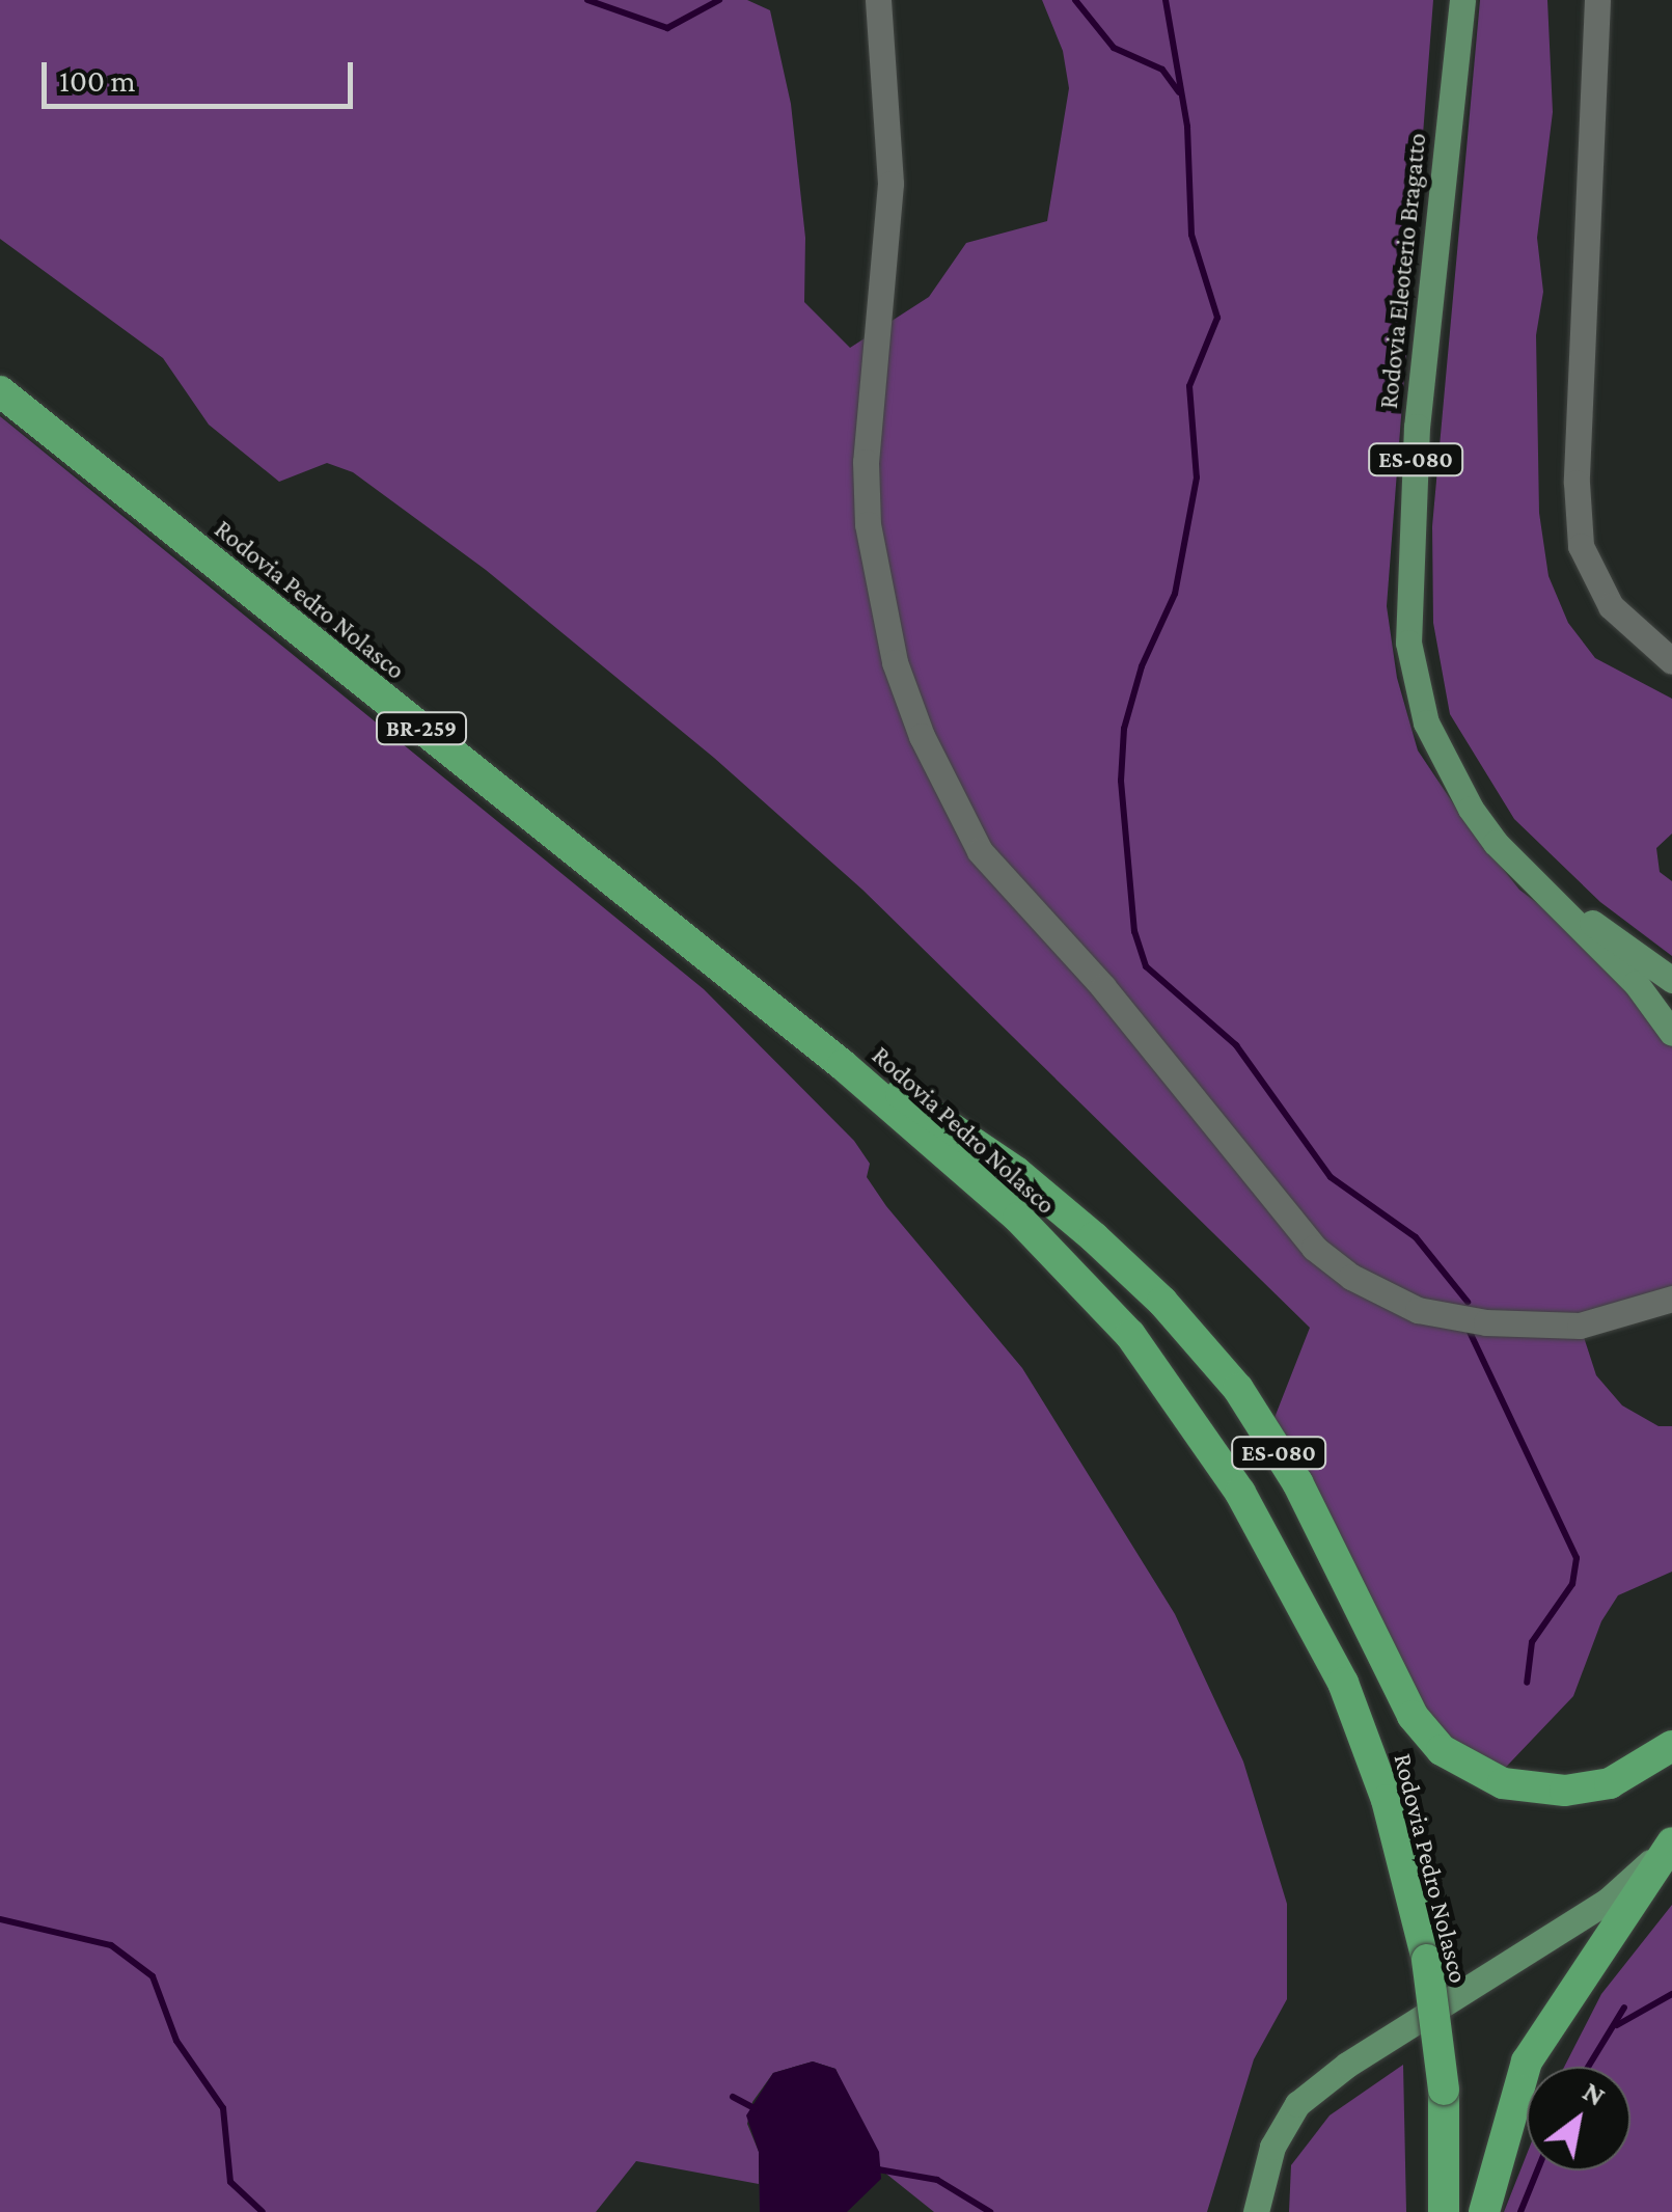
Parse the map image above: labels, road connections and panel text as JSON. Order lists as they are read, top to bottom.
{
  "streets": {
    "highway": ["ES-080", "Rodovia Pedro Nolasco", "BR-259"],
    "main road": ["Rodovia Eleoterio Bragatto"]
  },
  "crossings": [
    ["ES-080", "Rodovia Pedro Nolasco"]
  ],
  "scale_bar": "100 m",
  "north": "top right"
}
